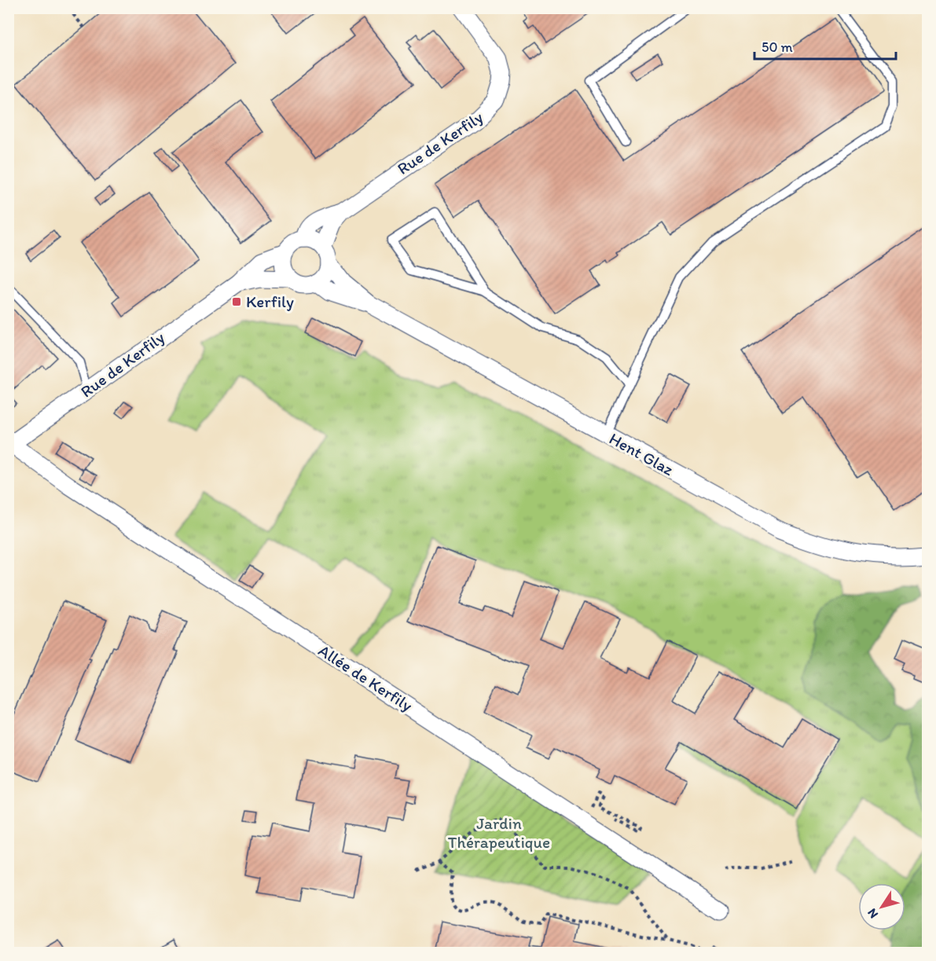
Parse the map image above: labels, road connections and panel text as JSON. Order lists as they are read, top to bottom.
{
  "streets": {
    "street": ["Rue de Kerfily", "Hent Glaz", "Allée de Kerfily"]
  },
  "crossings": [
    ["Rue de Kerfily", "Hent Glaz"],
    ["Rue de Kerfily", "Allée de Kerfily"]
  ],
  "parks": ["Jardin Thérapeutique"],
  "places": {
    "transit": ["Kerfily"]
  },
  "scale_bar": "50 m",
  "north": "bottom left"
}
